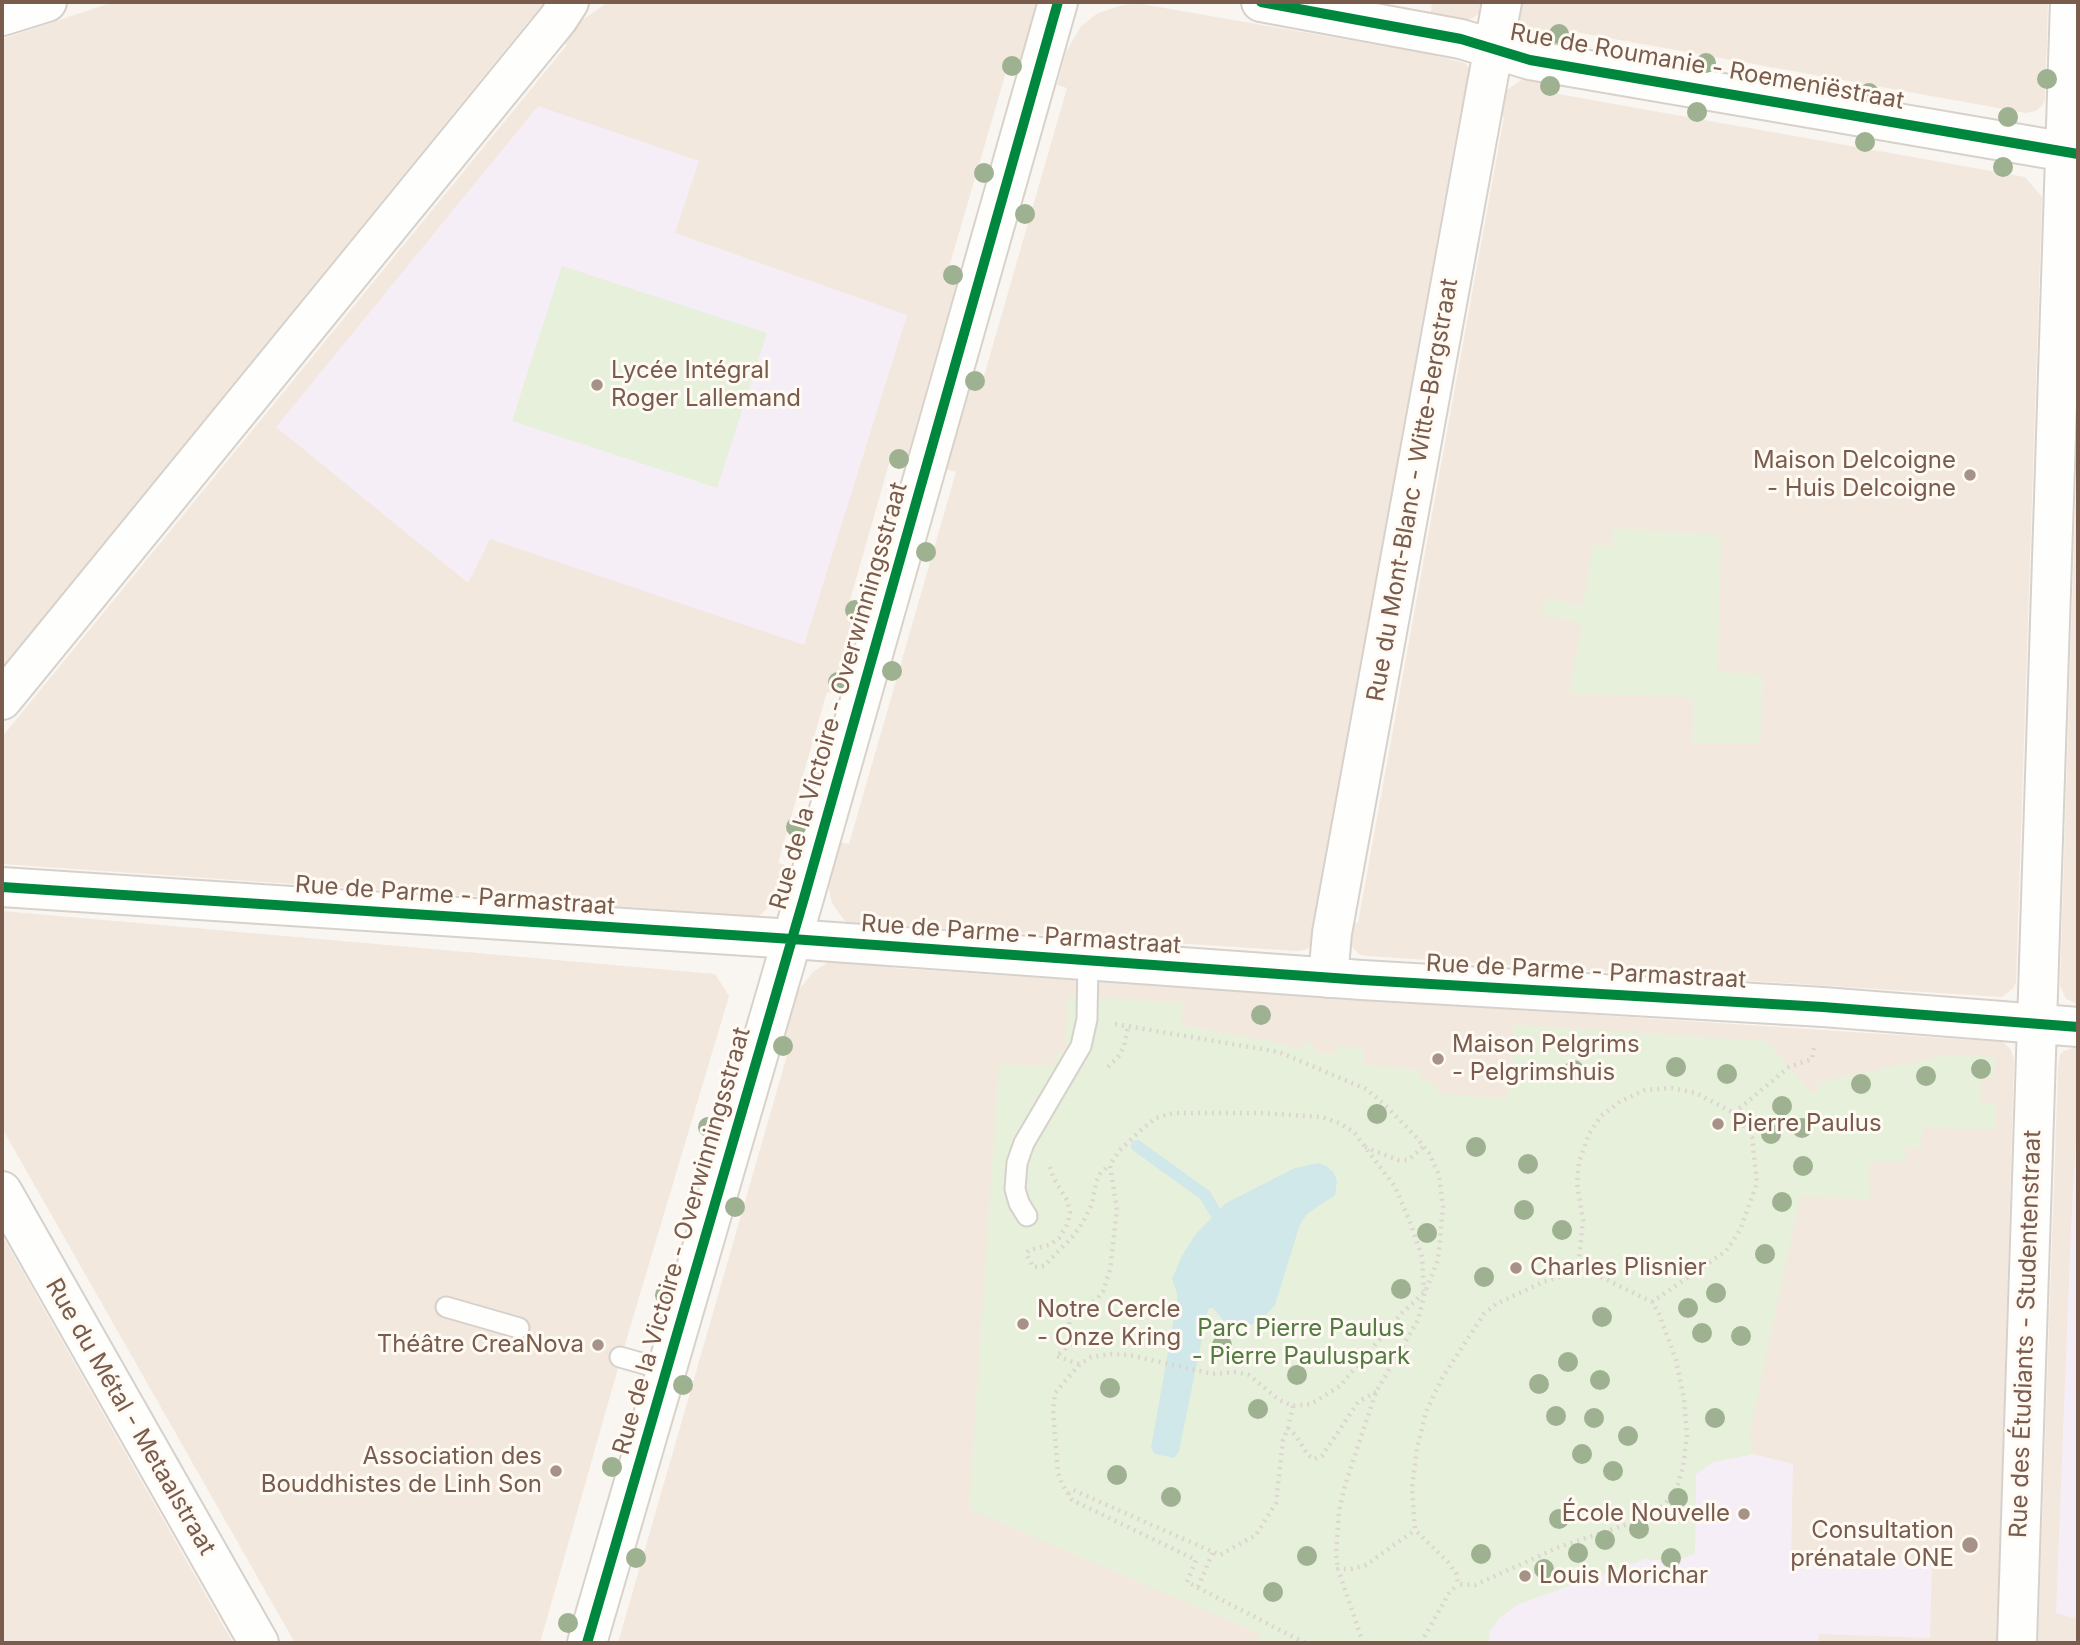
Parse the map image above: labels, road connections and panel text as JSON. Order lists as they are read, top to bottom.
{
  "streets": {
    "street": [
      "Rue de Roumanie - Roemeniëstraat",
      "Rue du Mont-Blanc - Witte-Bergstraat",
      "Rue de la Victoire - Overwinningsstraat",
      "Rue de Parme - Parmastraat",
      "Rue des Étudiants - Studentenstraat",
      "Rue du Métal - Metaalstraat"
    ]
  },
  "crossings": [
    ["Rue de Roumanie - Roemeniëstraat", "Rue du Mont-Blanc - Witte-Bergstraat"],
    ["Rue de Roumanie - Roemeniëstraat", "Rue des Étudiants - Studentenstraat"],
    ["Rue du Mont-Blanc - Witte-Bergstraat", "Rue de Parme - Parmastraat"],
    ["Rue de la Victoire - Overwinningsstraat", "Rue de Parme - Parmastraat"],
    ["Rue de Parme - Parmastraat", "Rue des Étudiants - Studentenstraat"]
  ],
  "parks": ["Parc Pierre Paulus - Pierre Pauluspark"],
  "places": [
    "Lycée Intégral Roger Lallemand",
    "Maison Delcoigne - Huis Delcoigne",
    "Maison Pelgrims - Pelgrimshuis",
    "Pierre Paulus",
    "Charles Plisnier",
    "Notre Cercle - Onze Kring",
    "Théâtre CreaNova",
    "Association des Bouddhistes de Linh Son",
    "École Nouvelle",
    "Consultation prénatale ONE",
    "Louis Morichar"
  ]
}
